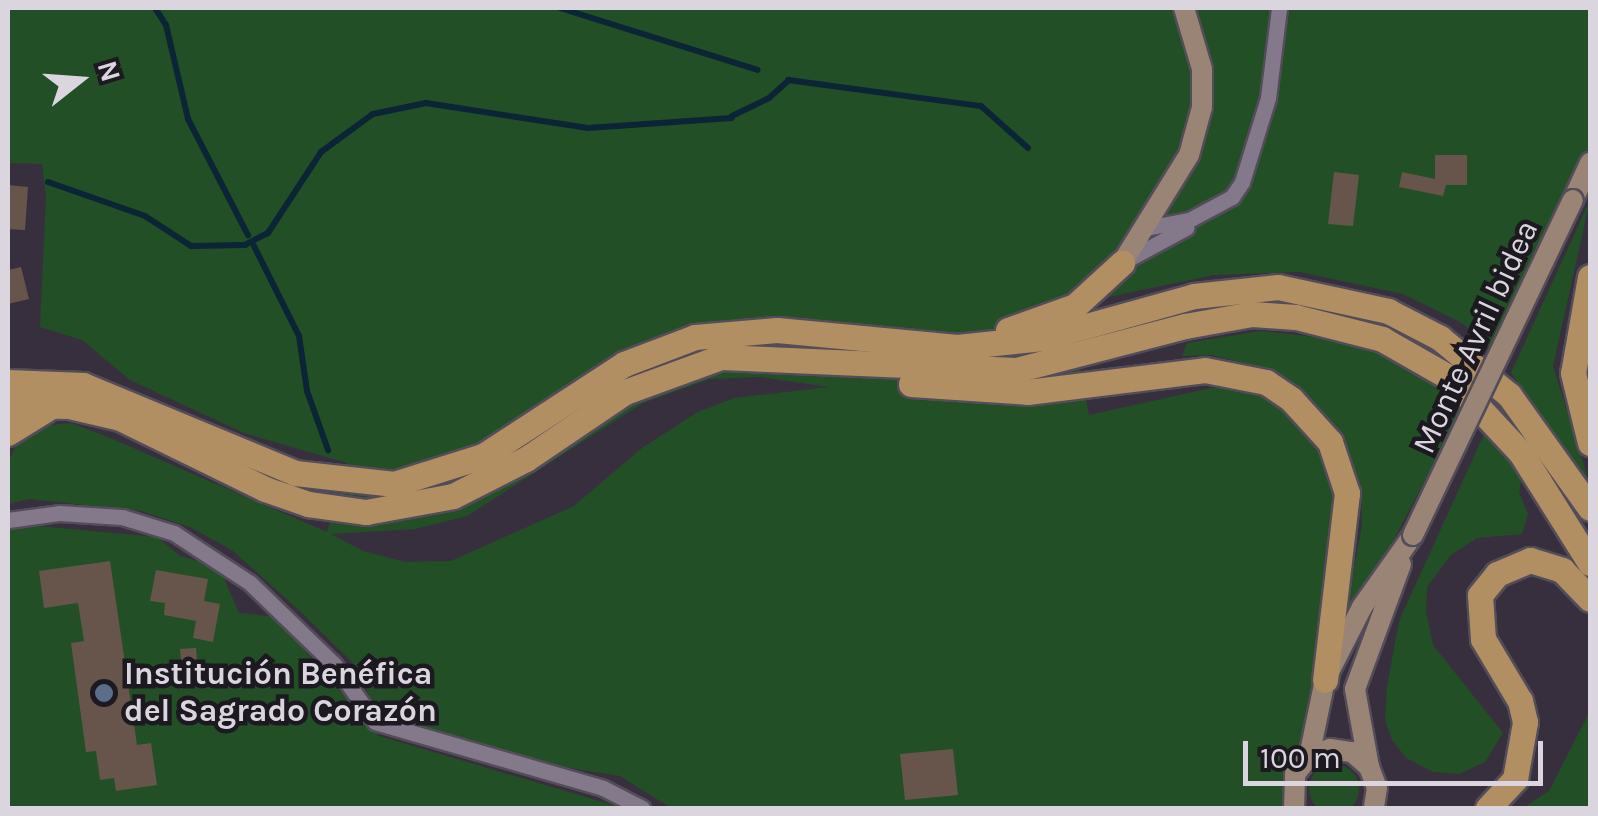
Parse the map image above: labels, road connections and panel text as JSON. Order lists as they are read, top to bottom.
{
  "streets": {
    "street": ["Monte Avril bidea"]
  },
  "places": ["Institución Benéfica del Sagrado Corazón"],
  "scale_bar": "100 m",
  "north": "right"
}
